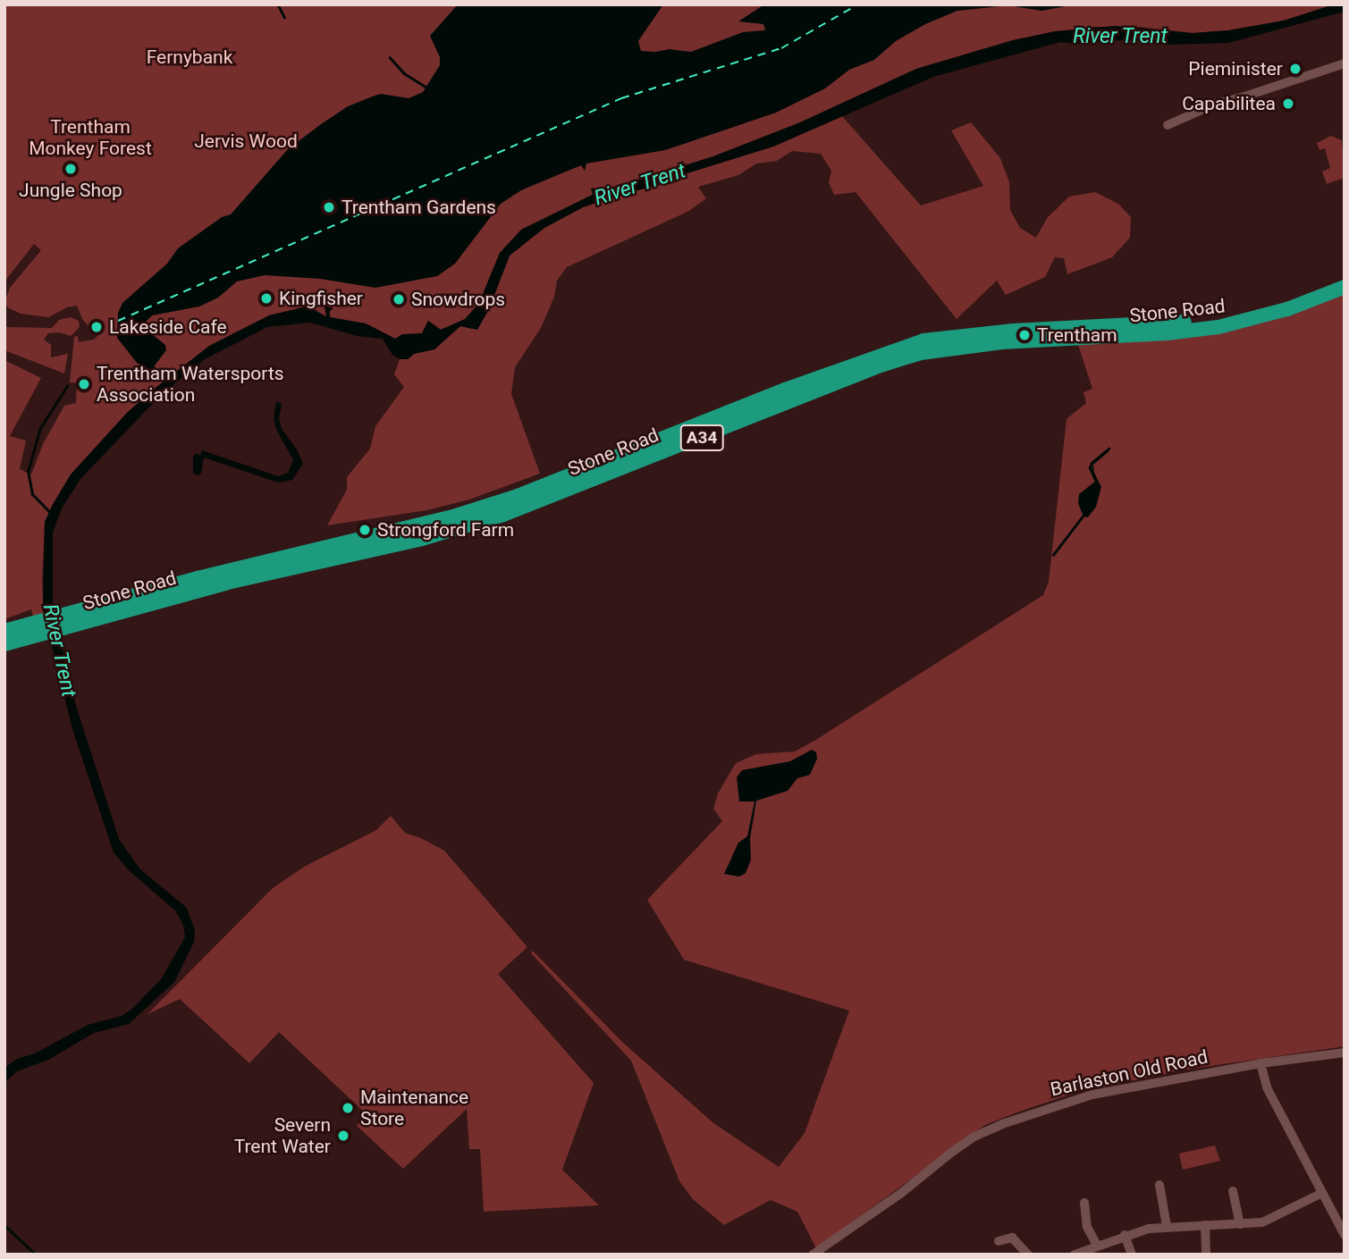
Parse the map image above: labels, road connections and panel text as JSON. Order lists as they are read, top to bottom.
{
  "streets": {
    "highway": ["Stone Road", "A34"],
    "street": ["Barlaston Old Road"]
  },
  "water": ["River Trent"],
  "parks": ["Fernybank", "Trentham Monkey Forest", "Jervis Wood"],
  "places": [
    "Pieminister",
    "Capabilitea",
    "Jungle Shop",
    "Trentham Gardens",
    "Kingfisher",
    "Snowdrops",
    "Lakeside Cafe",
    "Trentham",
    "Trentham Watersports Association",
    "Strongford Farm",
    "Maintenance Store",
    "Severn Trent Water"
  ]
}
